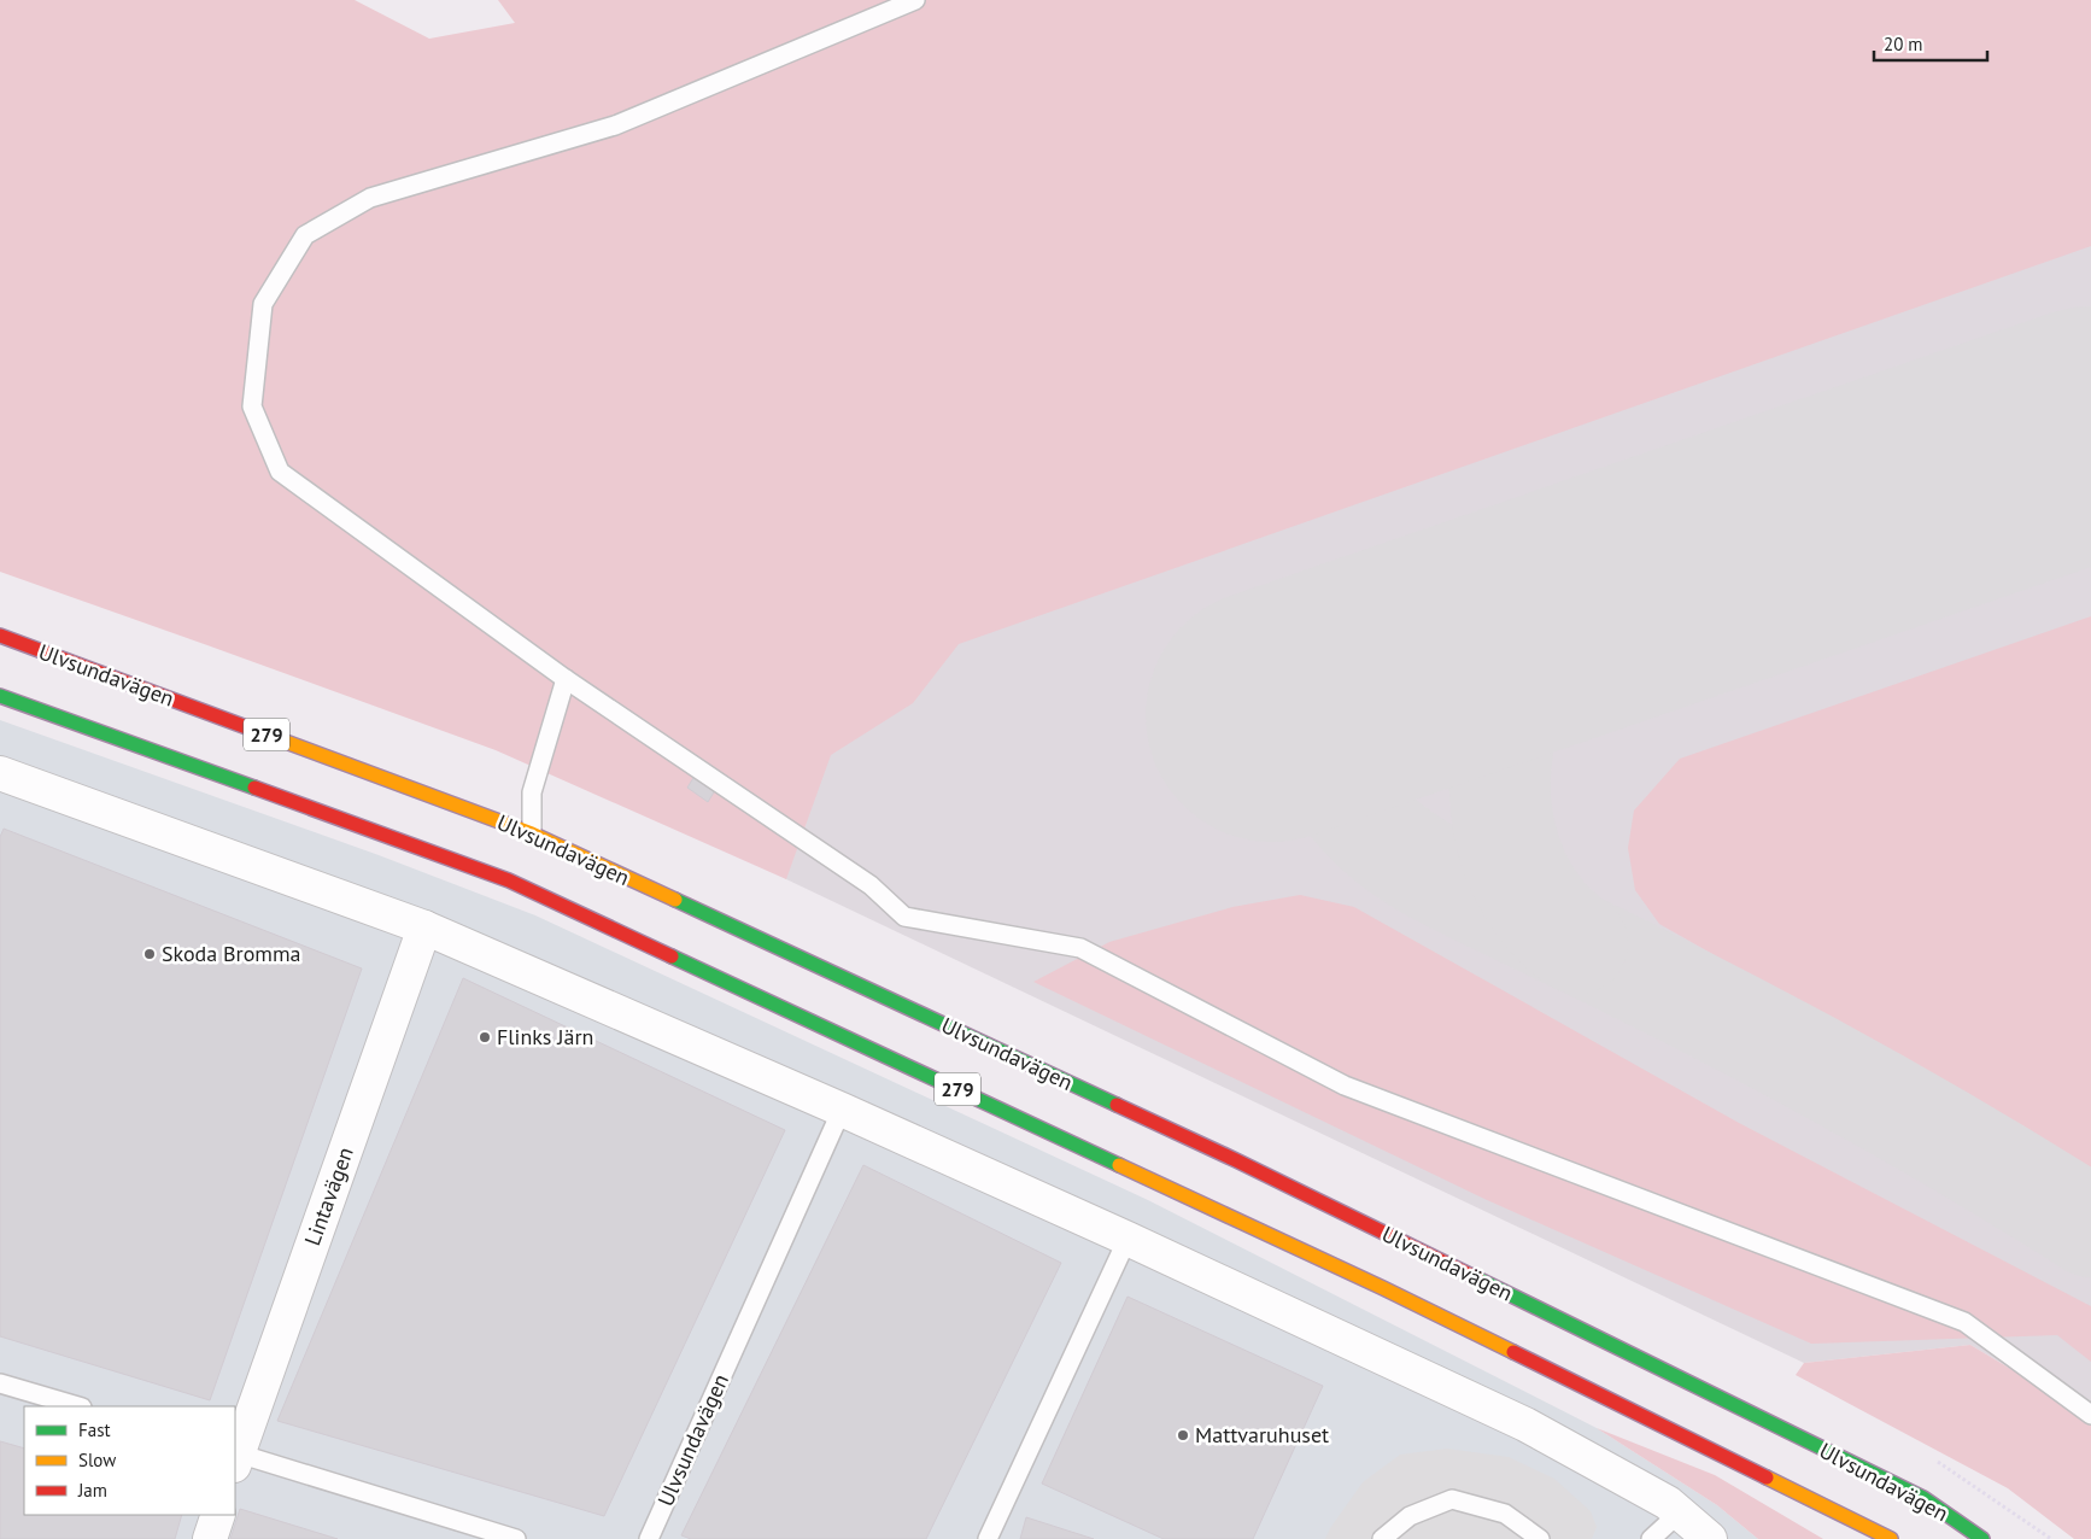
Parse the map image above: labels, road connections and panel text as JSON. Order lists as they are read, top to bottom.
{
  "streets": {
    "main road": ["Ulvsundavägen", "279"],
    "street": ["Lintavägen"]
  },
  "places": ["Skoda Bromma", "Flinks Järn", "Mattvaruhuset"],
  "legend": ["Fast", "Slow", "Jam"],
  "scale_bar": "20 m"
}
